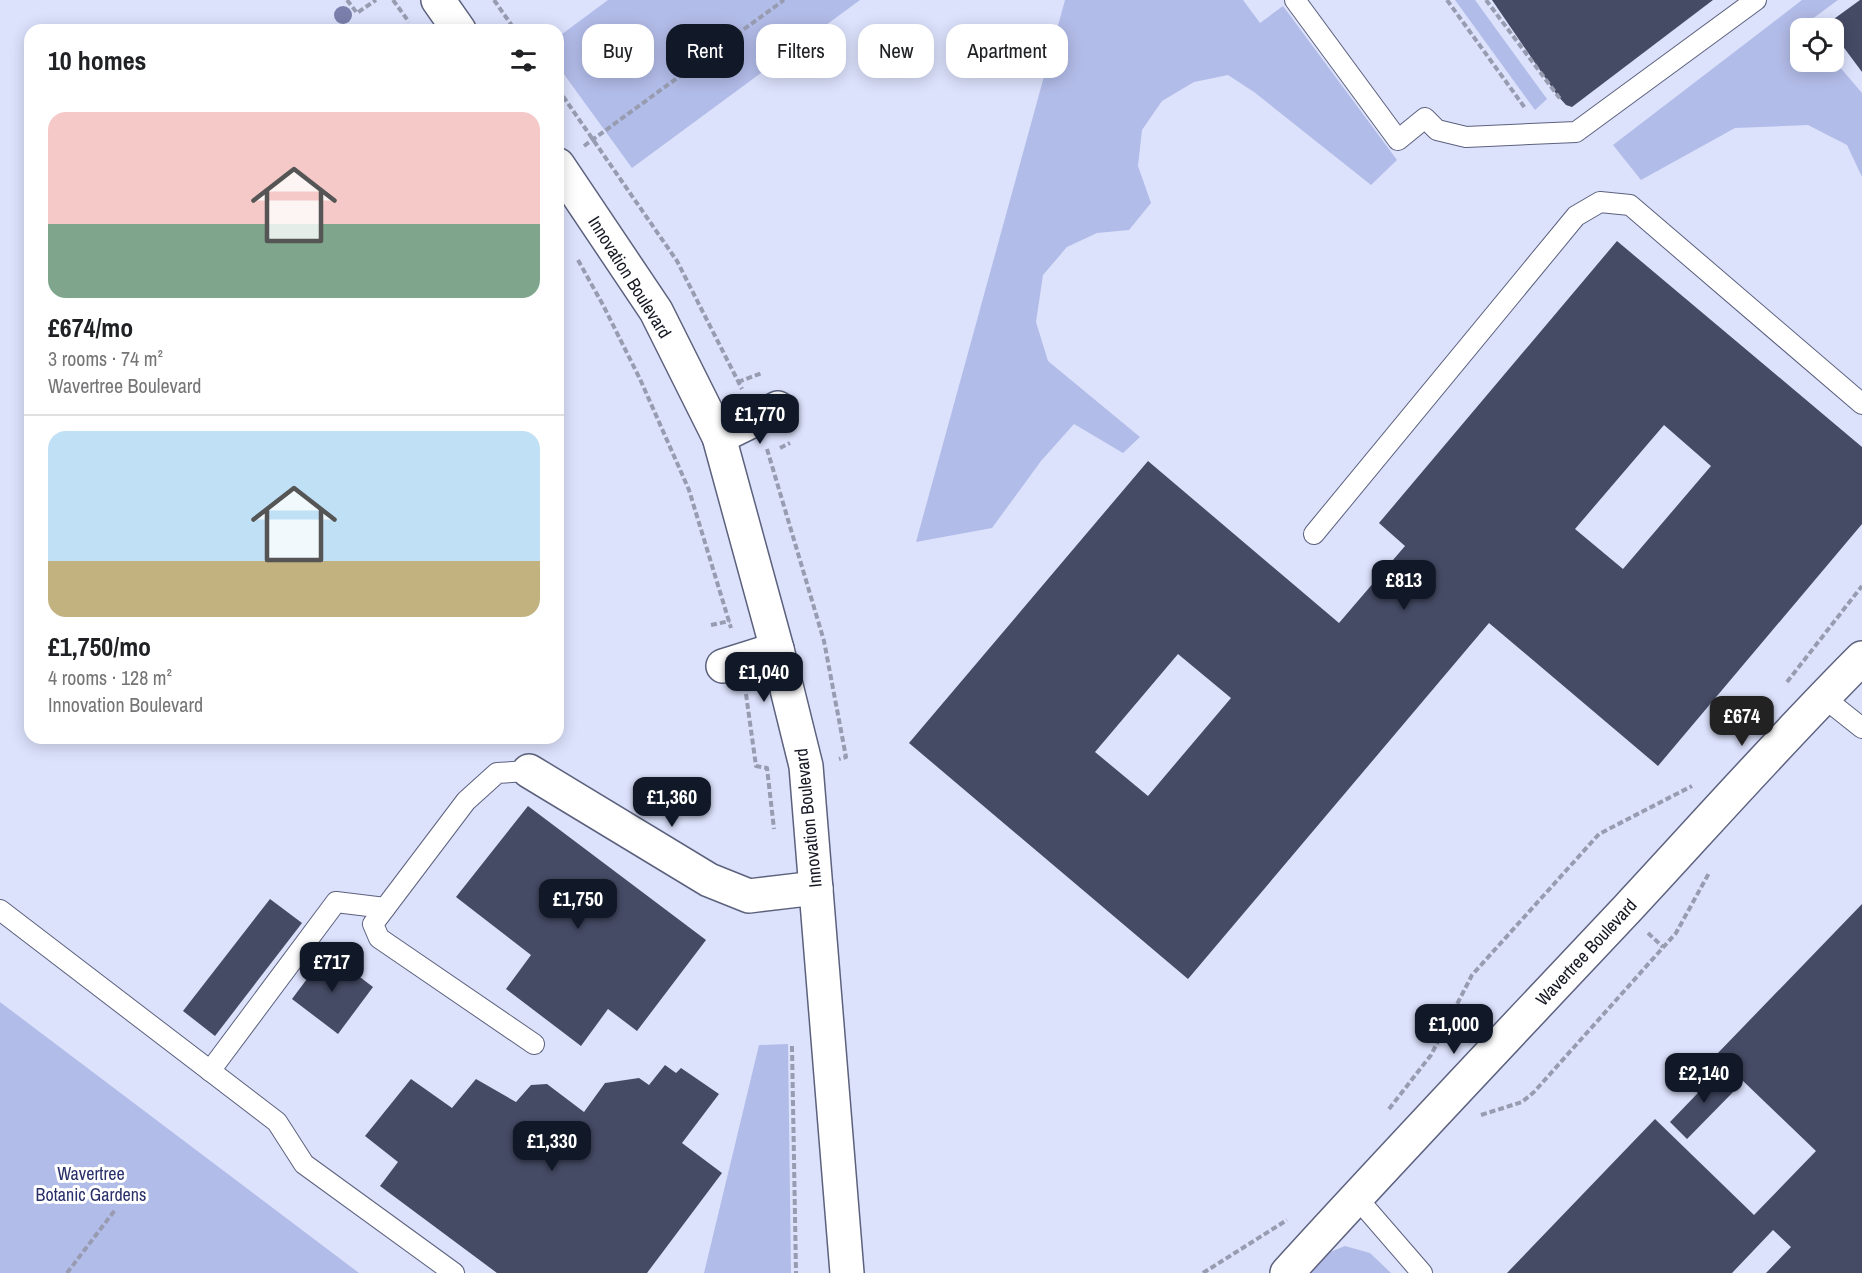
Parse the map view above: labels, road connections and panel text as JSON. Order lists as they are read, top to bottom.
{
  "streets": {
    "street": ["Innovation Boulevard", "Wavertree Boulevard"]
  },
  "parks": ["Wavertree Botanic Gardens"],
  "page": {
    "chip": [
      "Buy",
      "Rent",
      "Filters",
      "New",
      "Apartment"
    ],
    "heading": "10 homes",
    "list": [
      {
        "name": "£674/mo",
        "note": "3 rooms · 74 m² · Wavertree Boulevard"
      },
      {
        "name": "£1,750/mo",
        "note": "4 rooms · 128 m² · Innovation Boulevard"
      }
    ],
    "price": [
      "£1,770",
      "£813",
      "£1,040",
      "£674",
      "£1,360",
      "£1,750",
      "£717",
      "£1,000",
      "£2,140",
      "£1,330"
    ]
  }
}
